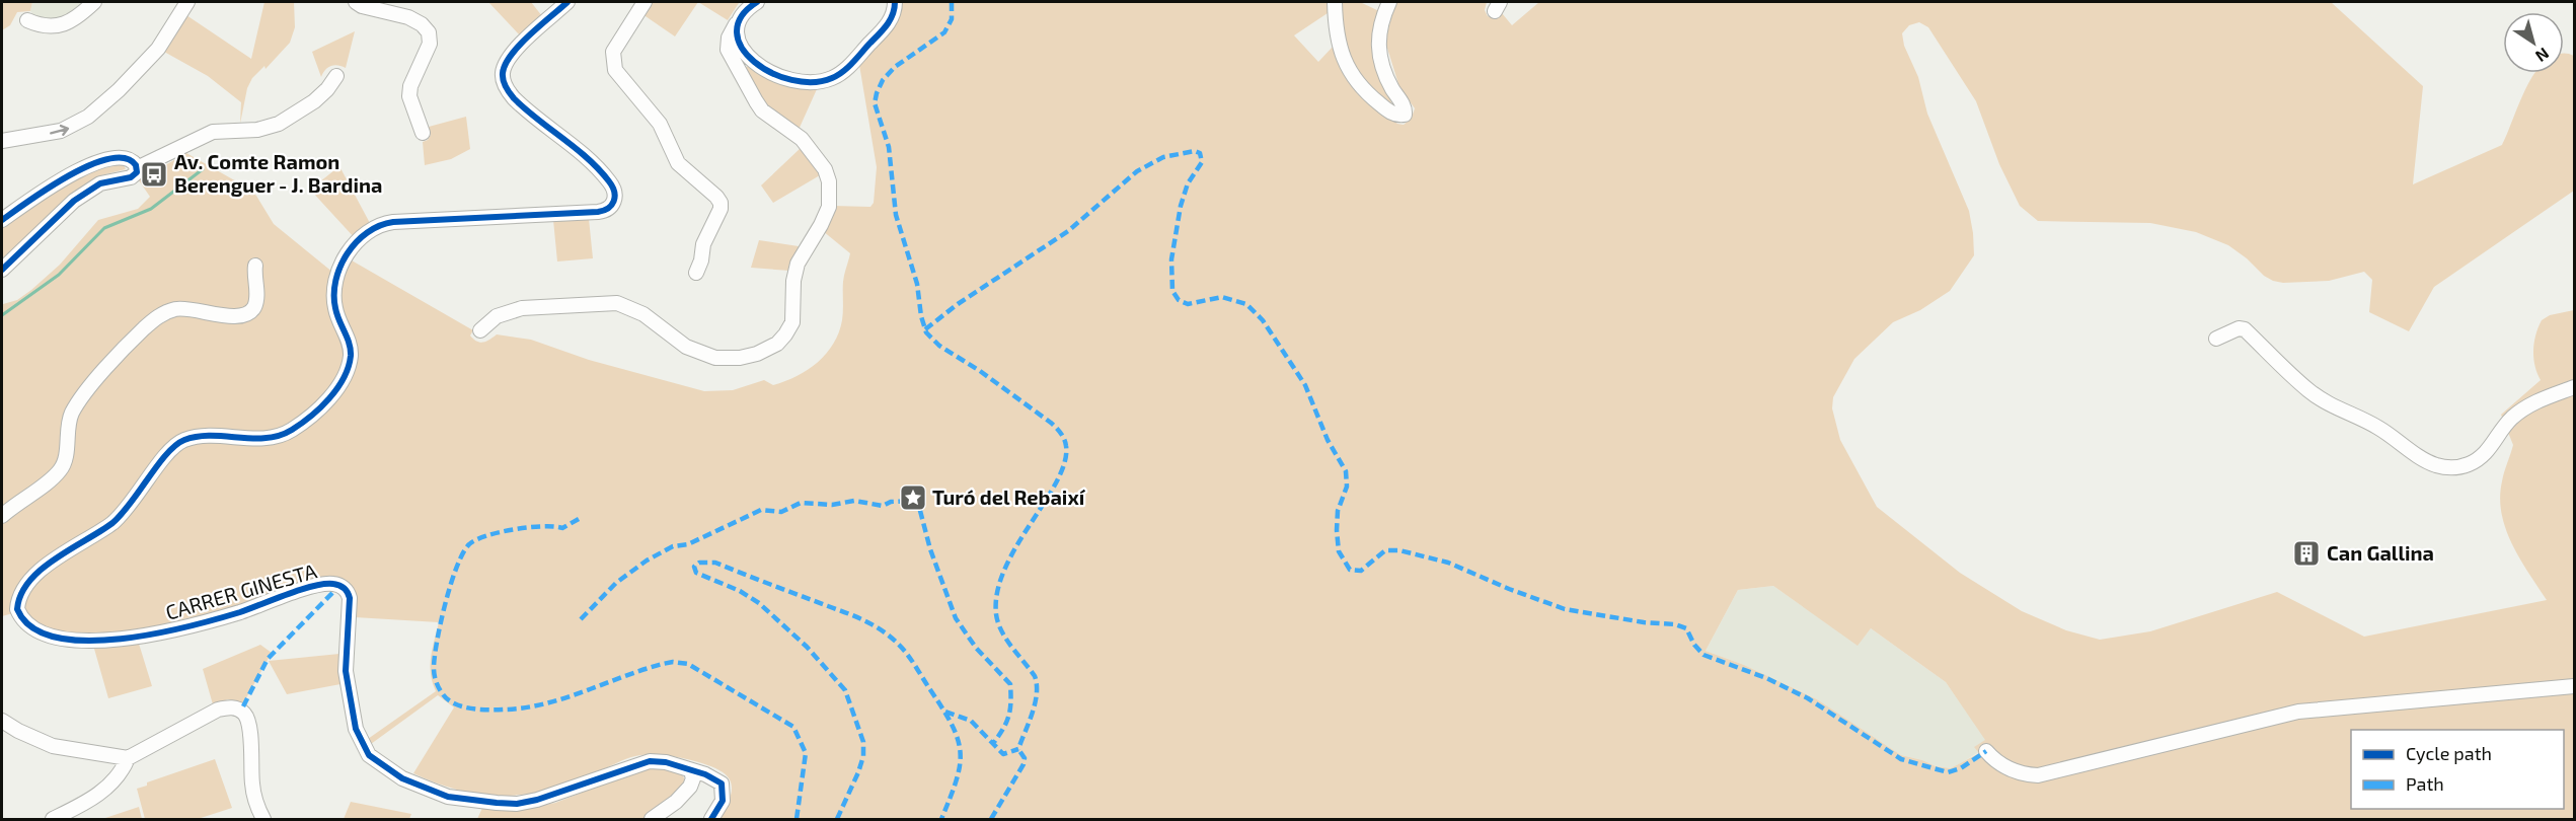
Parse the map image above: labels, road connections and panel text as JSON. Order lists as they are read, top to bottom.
{
  "streets": {
    "street": ["CARRER GINESTA"]
  },
  "places": {
    "bus stop": ["Av. Comte Ramon Berenguer - J. Bardina"],
    "place": ["Turó del Rebaixí"],
    "building": ["Can Gallina"]
  },
  "legend": ["Cycle path", "Path"],
  "north": "bottom right"
}
